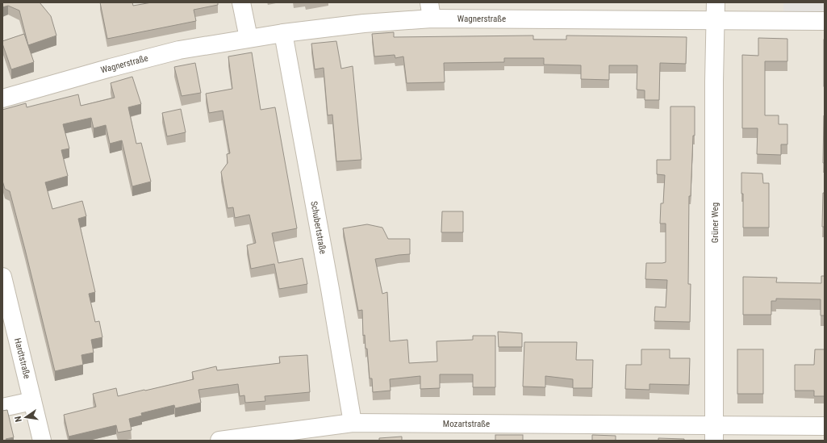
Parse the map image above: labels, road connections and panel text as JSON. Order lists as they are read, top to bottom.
{
  "streets": {
    "street": [
      "Wagnerstraße",
      "Grüner Weg",
      "Schubertstraße",
      "Hardtstraße",
      "Mozartstraße"
    ]
  },
  "crossings": [
    ["Wagnerstraße", "Grüner Weg"],
    ["Wagnerstraße", "Schubertstraße"],
    ["Grüner Weg", "Mozartstraße"],
    ["Schubertstraße", "Mozartstraße"]
  ],
  "north": "left"
}
